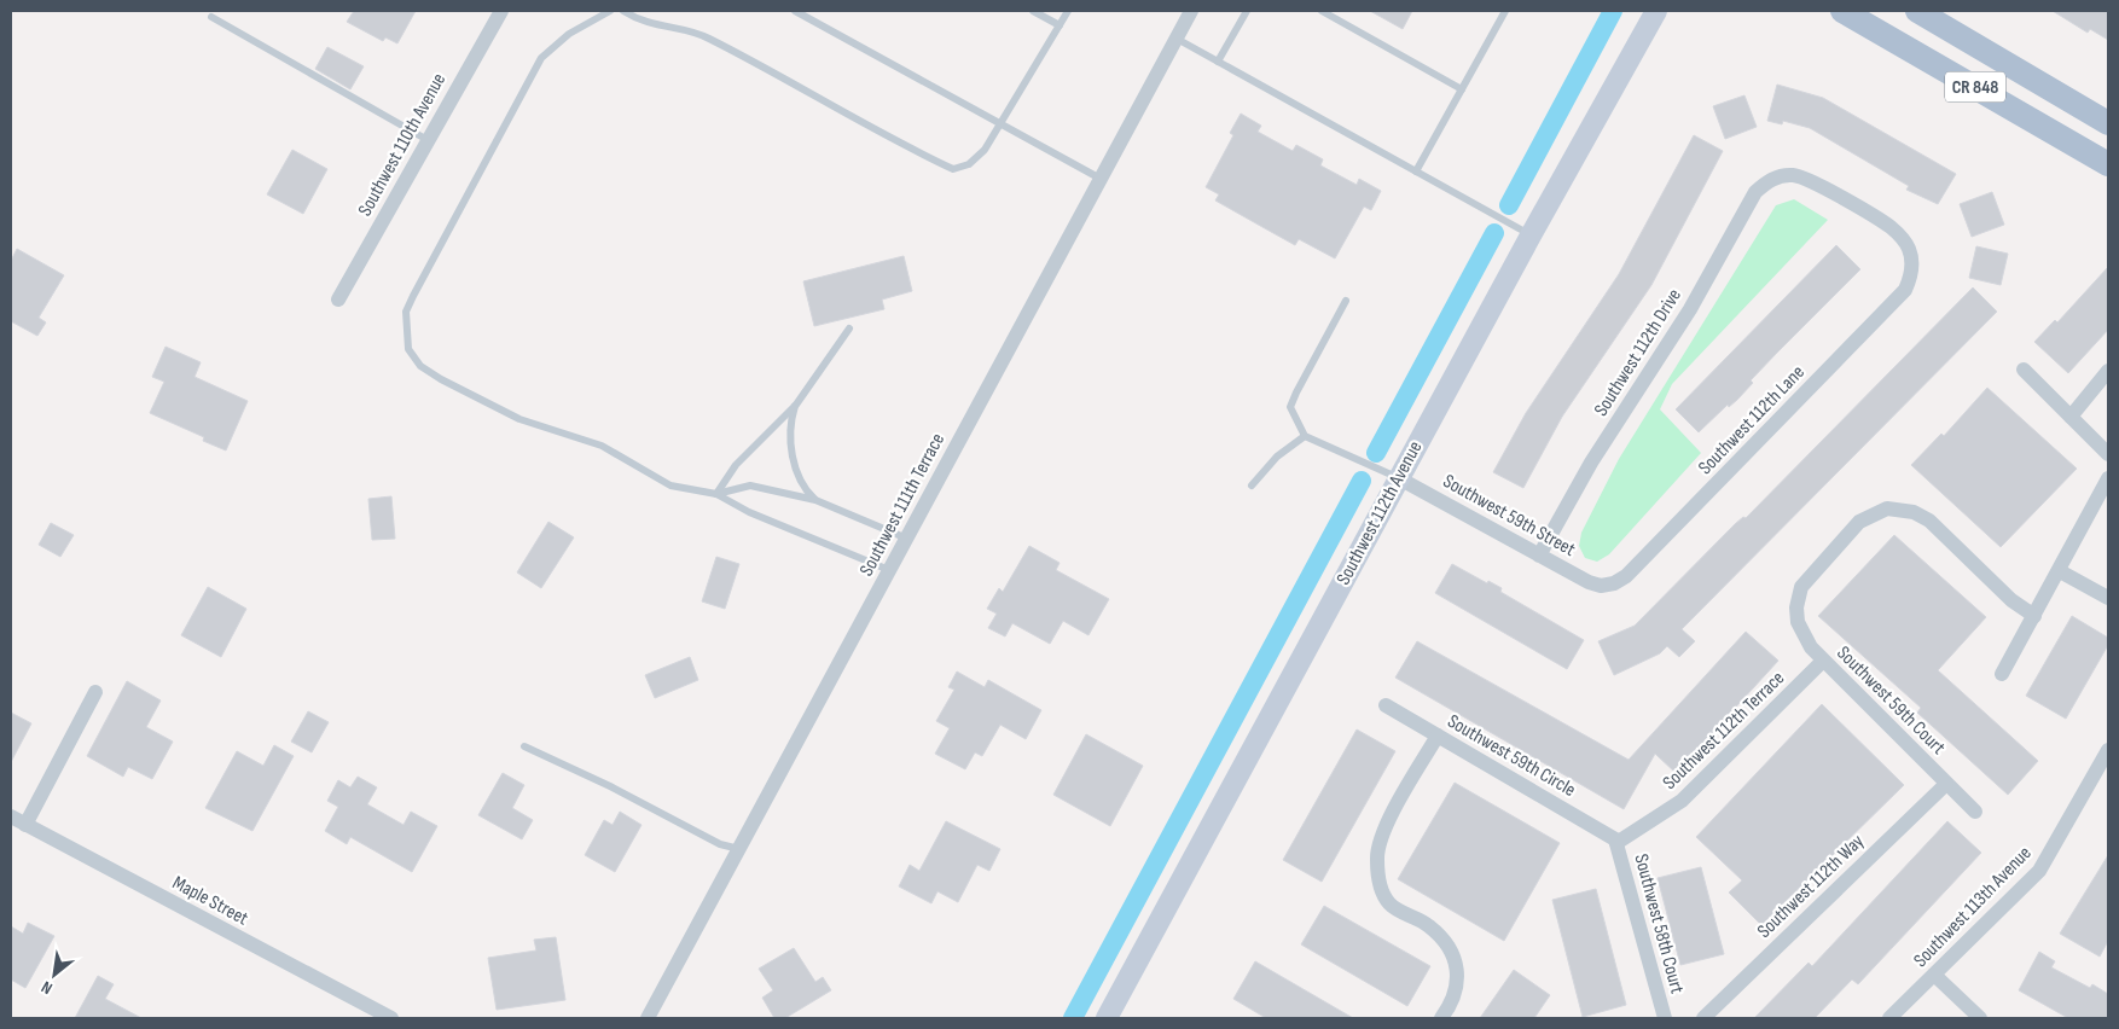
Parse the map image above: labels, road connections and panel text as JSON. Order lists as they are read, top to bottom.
{
  "streets": {
    "main road": ["CR 848"],
    "street": [
      "Southwest 110th Avenue",
      "Southwest 112th Drive",
      "Southwest 112th Lane",
      "Southwest 111th Terrace",
      "Southwest 112th Avenue",
      "Southwest 59th Street",
      "Southwest 59th Court",
      "Southwest 112th Terrace",
      "Southwest 59th Circle",
      "Southwest 112th Way",
      "Maple Street",
      "Southwest 113th Avenue",
      "Southwest 58th Court"
    ]
  },
  "crossings": [
    ["Southwest 112th Drive", "Southwest 112th Lane"],
    ["Southwest 112th Drive", "Southwest 59th Street"],
    ["Southwest 112th Lane", "Southwest 59th Street"],
    ["Southwest 112th Avenue", "Southwest 59th Street"],
    ["Southwest 59th Court", "Southwest 112th Terrace"],
    ["Southwest 59th Court", "Southwest 112th Way"],
    ["Southwest 112th Terrace", "Southwest 59th Circle"],
    ["Southwest 112th Terrace", "Southwest 58th Court"],
    ["Southwest 59th Circle", "Southwest 58th Court"]
  ],
  "north": "bottom left"
}
